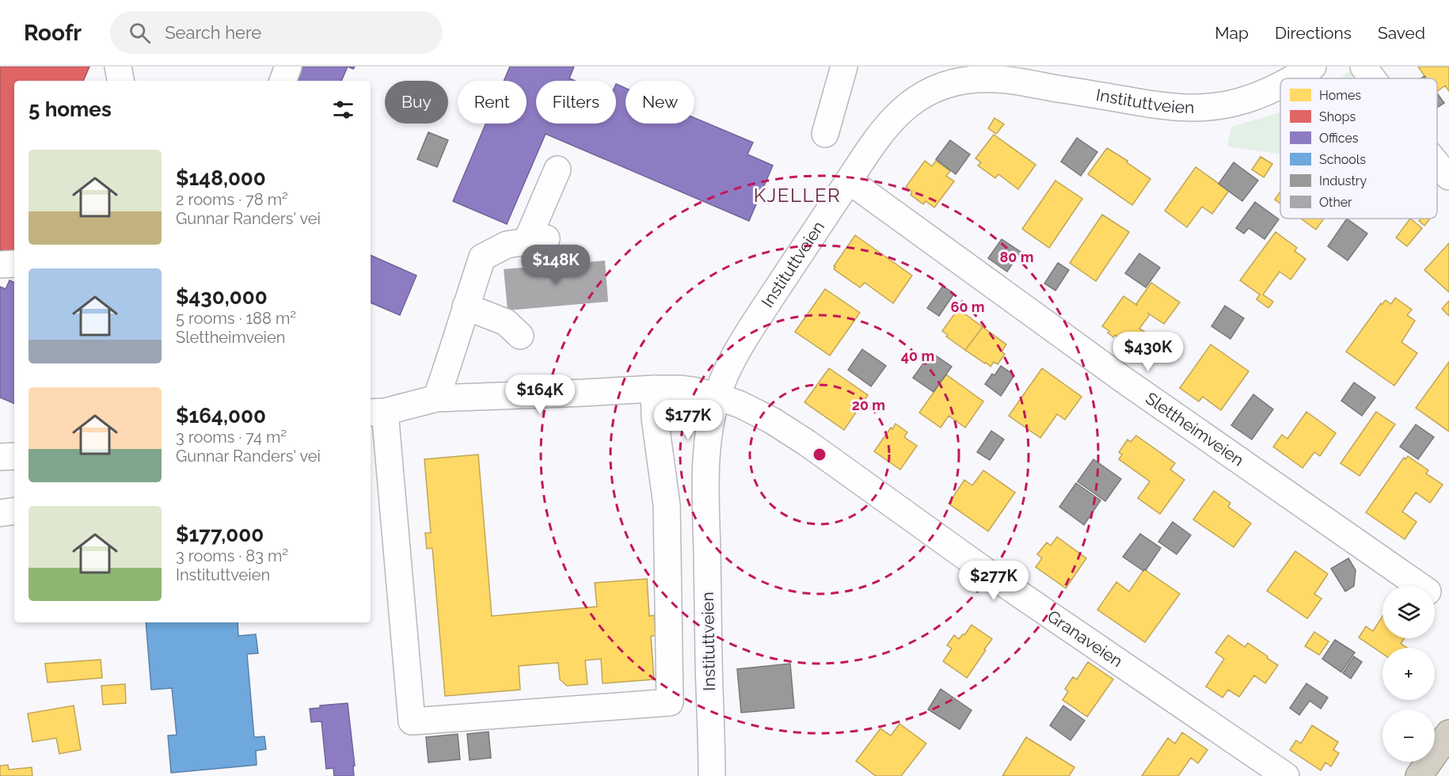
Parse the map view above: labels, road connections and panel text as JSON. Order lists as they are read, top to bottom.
{
  "streets": {
    "street": ["Instituttveien", "Slettheimveien", "Granaveien"]
  },
  "crossings": [
    ["Instituttveien", "Slettheimveien"],
    ["Instituttveien", "Granaveien"]
  ],
  "districts": ["KJELLER"],
  "legend": [
    "Homes",
    "Shops",
    "Offices",
    "Schools",
    "Industry",
    "Other"
  ],
  "page": {
    "header": "Roofr",
    "search": "Search here",
    "nav": ["Map", "Directions", "Saved"],
    "chip": [
      "Buy",
      "Rent",
      "Filters",
      "New"
    ],
    "heading": "5 homes",
    "list": [
      {
        "name": "$148,000",
        "note": "2 rooms · 78 m² · Gunnar Randers' vei"
      },
      {
        "name": "$430,000",
        "note": "5 rooms · 188 m² · Slettheimveien"
      },
      {
        "name": "$164,000",
        "note": "3 rooms · 74 m² · Gunnar Randers' vei"
      },
      {
        "name": "$177,000",
        "note": "3 rooms · 83 m² · Instituttveien"
      }
    ],
    "price": [
      "$148K",
      "$430K",
      "$164K",
      "$177K",
      "$277K"
    ],
    "map_buttons": ["+", "−"]
  },
  "rings": [
    "80 m",
    "60 m",
    "40 m",
    "20 m"
  ]
}
